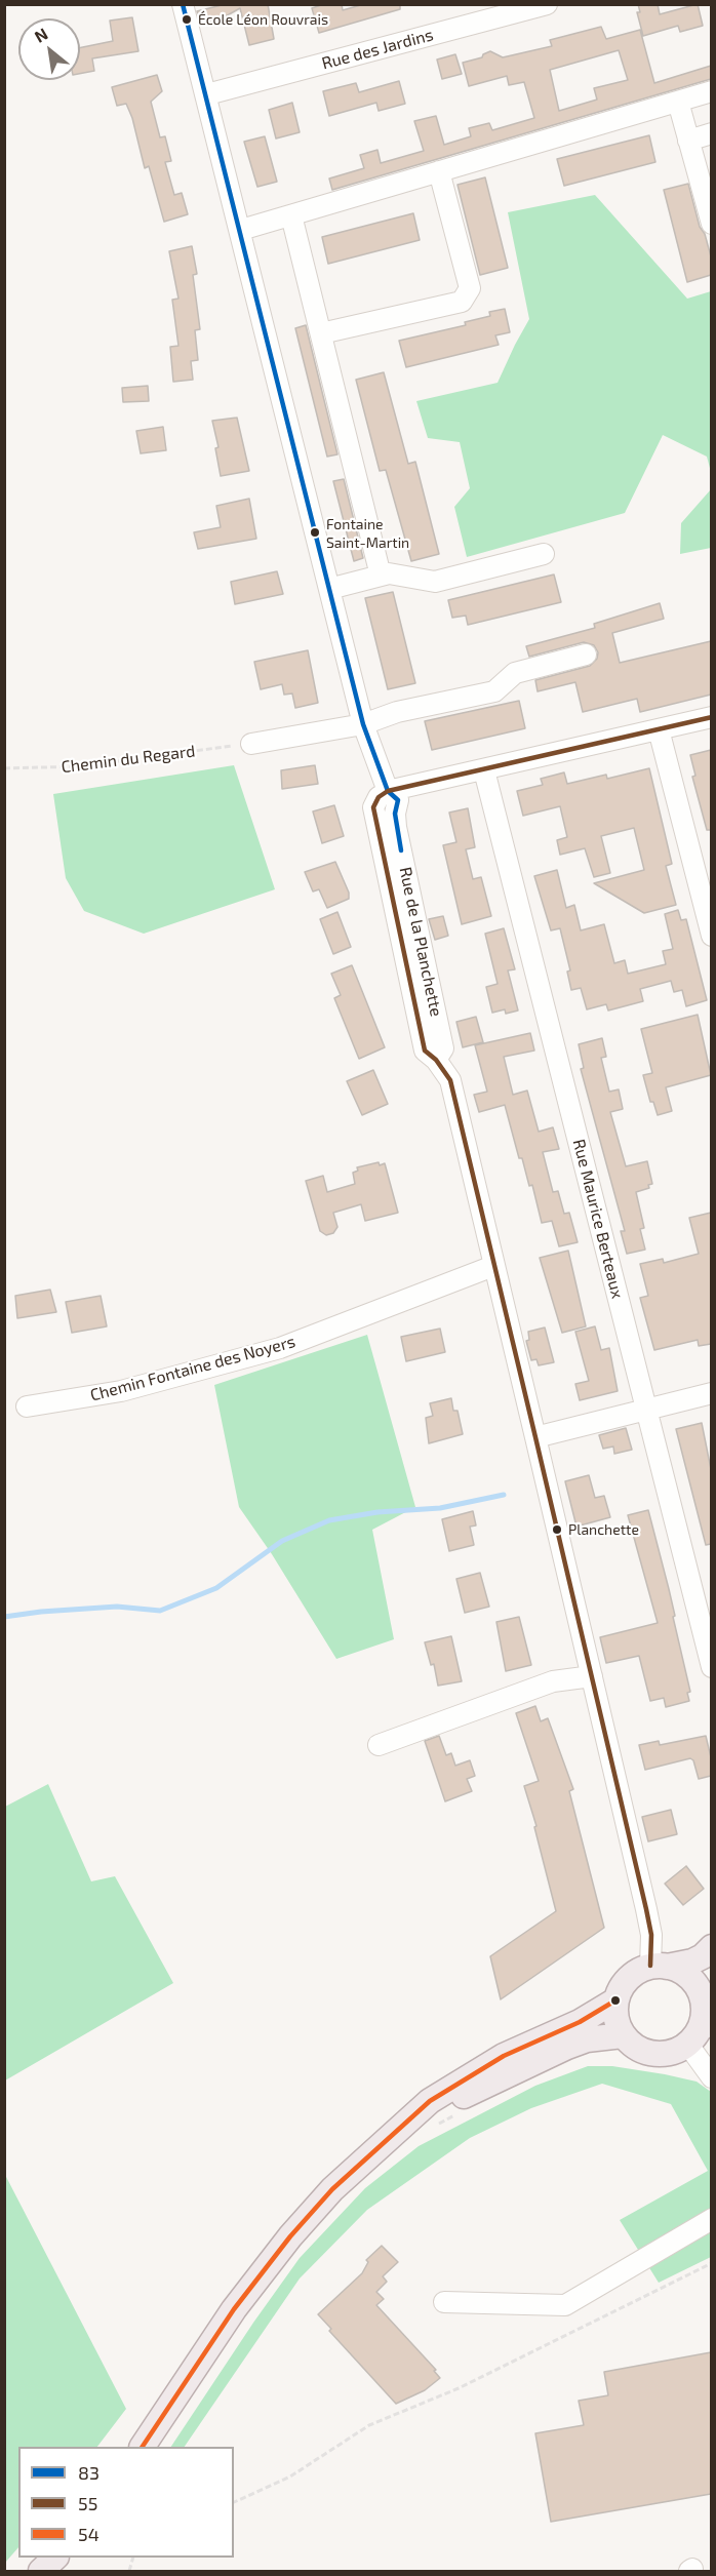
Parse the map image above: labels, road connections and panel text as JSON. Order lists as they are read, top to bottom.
{
  "streets": {
    "street": [
      "Rue des Jardins",
      "Rue de la Planchette",
      "Rue Maurice Berteaux",
      "Chemin Fontaine des Noyers"
    ],
    "path": ["Chemin du Regard"]
  },
  "crossings": [
    ["Rue de la Planchette", "Chemin Fontaine des Noyers"]
  ],
  "places": ["École Léon Rouvrais", "Fontaine Saint-Martin", "Planchette"],
  "lines": ["transit line 83", "transit line 55", "transit line 54"],
  "legend": ["83", "55", "54"],
  "north": "top left"
}
